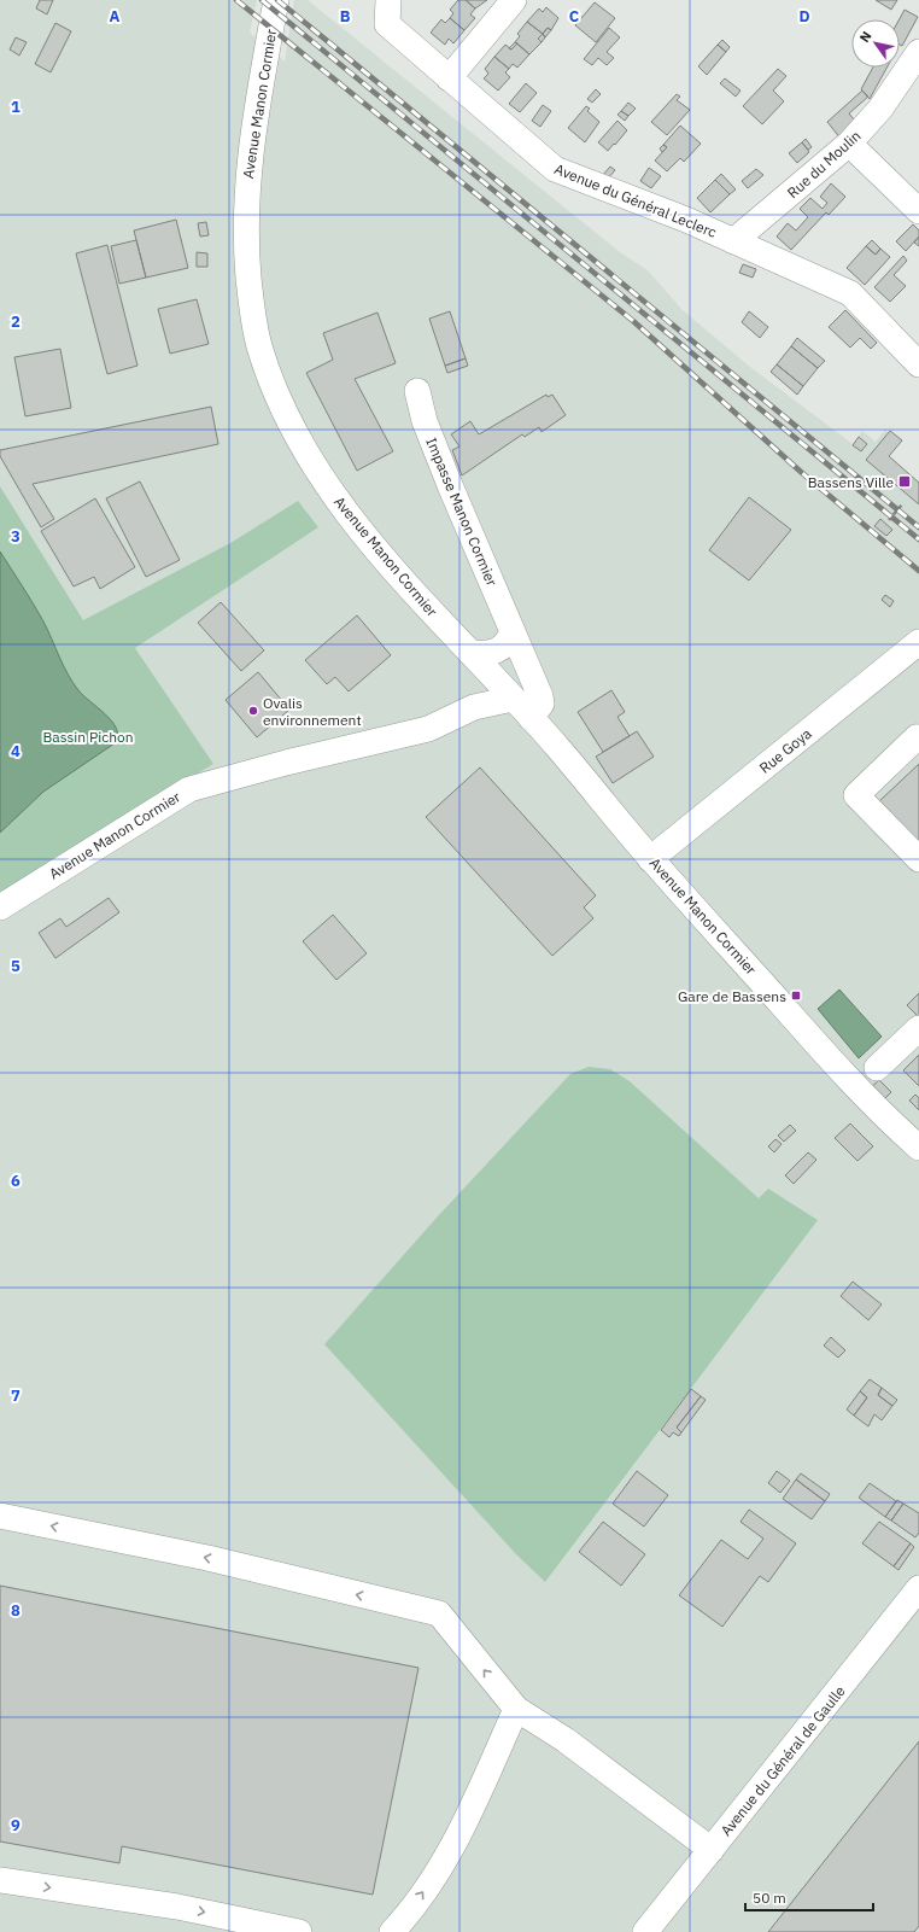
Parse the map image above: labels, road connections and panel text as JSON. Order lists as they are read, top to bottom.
{
  "streets": {
    "street": [
      "Avenue Manon Cormier",
      "Rue du Moulin",
      "Avenue du Général Leclerc",
      "Impasse Manon Cormier",
      "Rue Goya",
      "Avenue du Général de Gaulle"
    ]
  },
  "crossings": [
    ["Avenue Manon Cormier", "Impasse Manon Cormier"],
    ["Avenue Manon Cormier", "Rue Goya"],
    ["Rue du Moulin", "Avenue du Général Leclerc"]
  ],
  "parks": ["Bassin Pichon"],
  "places": {
    "transit": ["Bassens Ville", "Gare de Bassens"],
    "other": ["Ovalis environnement"]
  },
  "scale_bar": "50 m",
  "north": "top left",
  "grid": {
    "columns": [
      "A",
      "B",
      "C",
      "D"
    ],
    "rows": [
      "1",
      "2",
      "3",
      "4",
      "5",
      "6",
      "7",
      "8",
      "9"
    ]
  }
}
